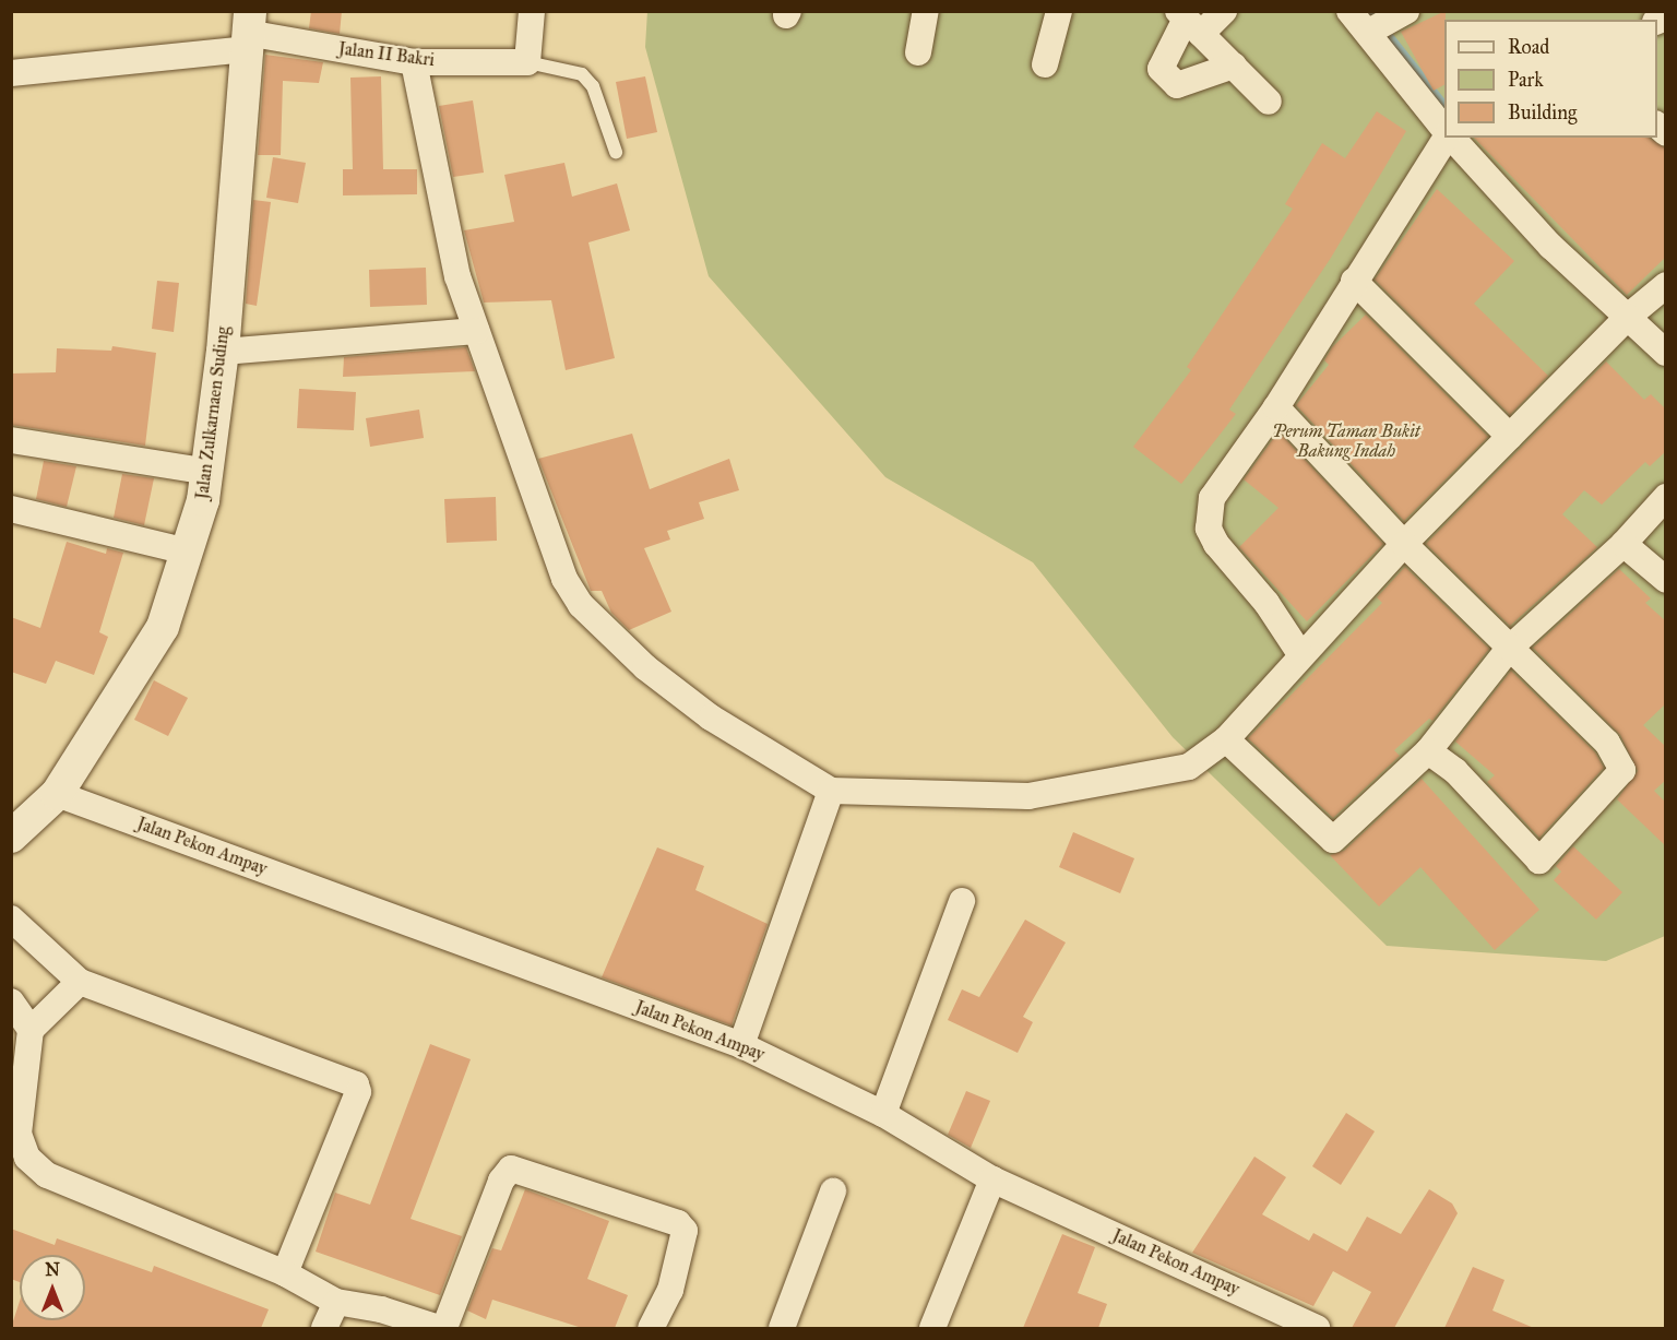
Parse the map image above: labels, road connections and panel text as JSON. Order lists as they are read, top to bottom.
{
  "streets": {
    "street": ["Jalan II Bakri", "Jalan Zulkarnaen Suding", "Jalan Pekon Ampay"]
  },
  "crossings": [
    ["Jalan II Bakri", "Jalan Zulkarnaen Suding"],
    ["Jalan Zulkarnaen Suding", "Jalan Pekon Ampay"]
  ],
  "parks": ["Perum Taman Bukit Bakung Indah"],
  "legend": ["Road", "Park", "Building"],
  "north": "top"
}
